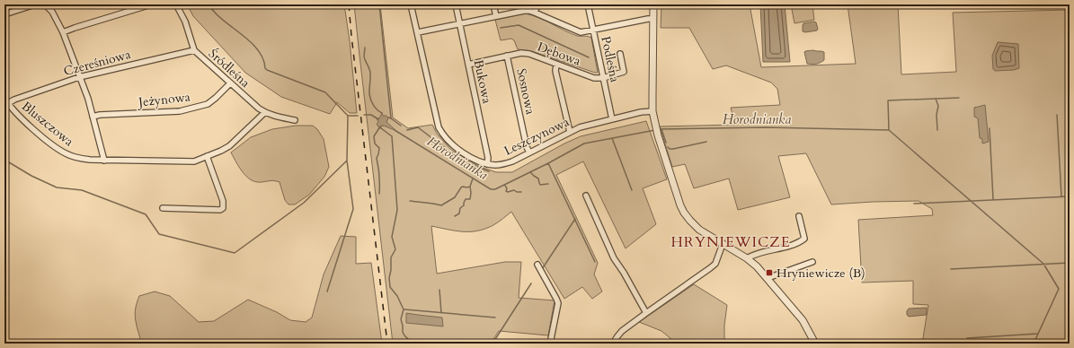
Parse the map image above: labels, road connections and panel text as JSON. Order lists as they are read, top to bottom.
{
  "streets": {
    "street": [
      "Dębowa",
      "Podleśna",
      "Czereśniowa",
      "Śródleśna",
      "Bukowa",
      "Sosnowa",
      "Jeżynowa",
      "Bluszczowa",
      "Leszczynowa"
    ]
  },
  "crossings": [
    ["Dębowa", "Podleśna"],
    ["Dębowa", "Bukowa"],
    ["Dębowa", "Sosnowa"],
    ["Podleśna", "Leszczynowa"],
    ["Czereśniowa", "Śródleśna"],
    ["Czereśniowa", "Bluszczowa"],
    ["Śródleśna", "Jeżynowa"],
    ["Śródleśna", "Bluszczowa"],
    ["Bukowa", "Leszczynowa"],
    ["Sosnowa", "Leszczynowa"]
  ],
  "districts": ["HRYNIEWICZE"],
  "water": ["Horodnianka"],
  "places": {
    "transit": ["Hryniewicze (B)"]
  }
}
